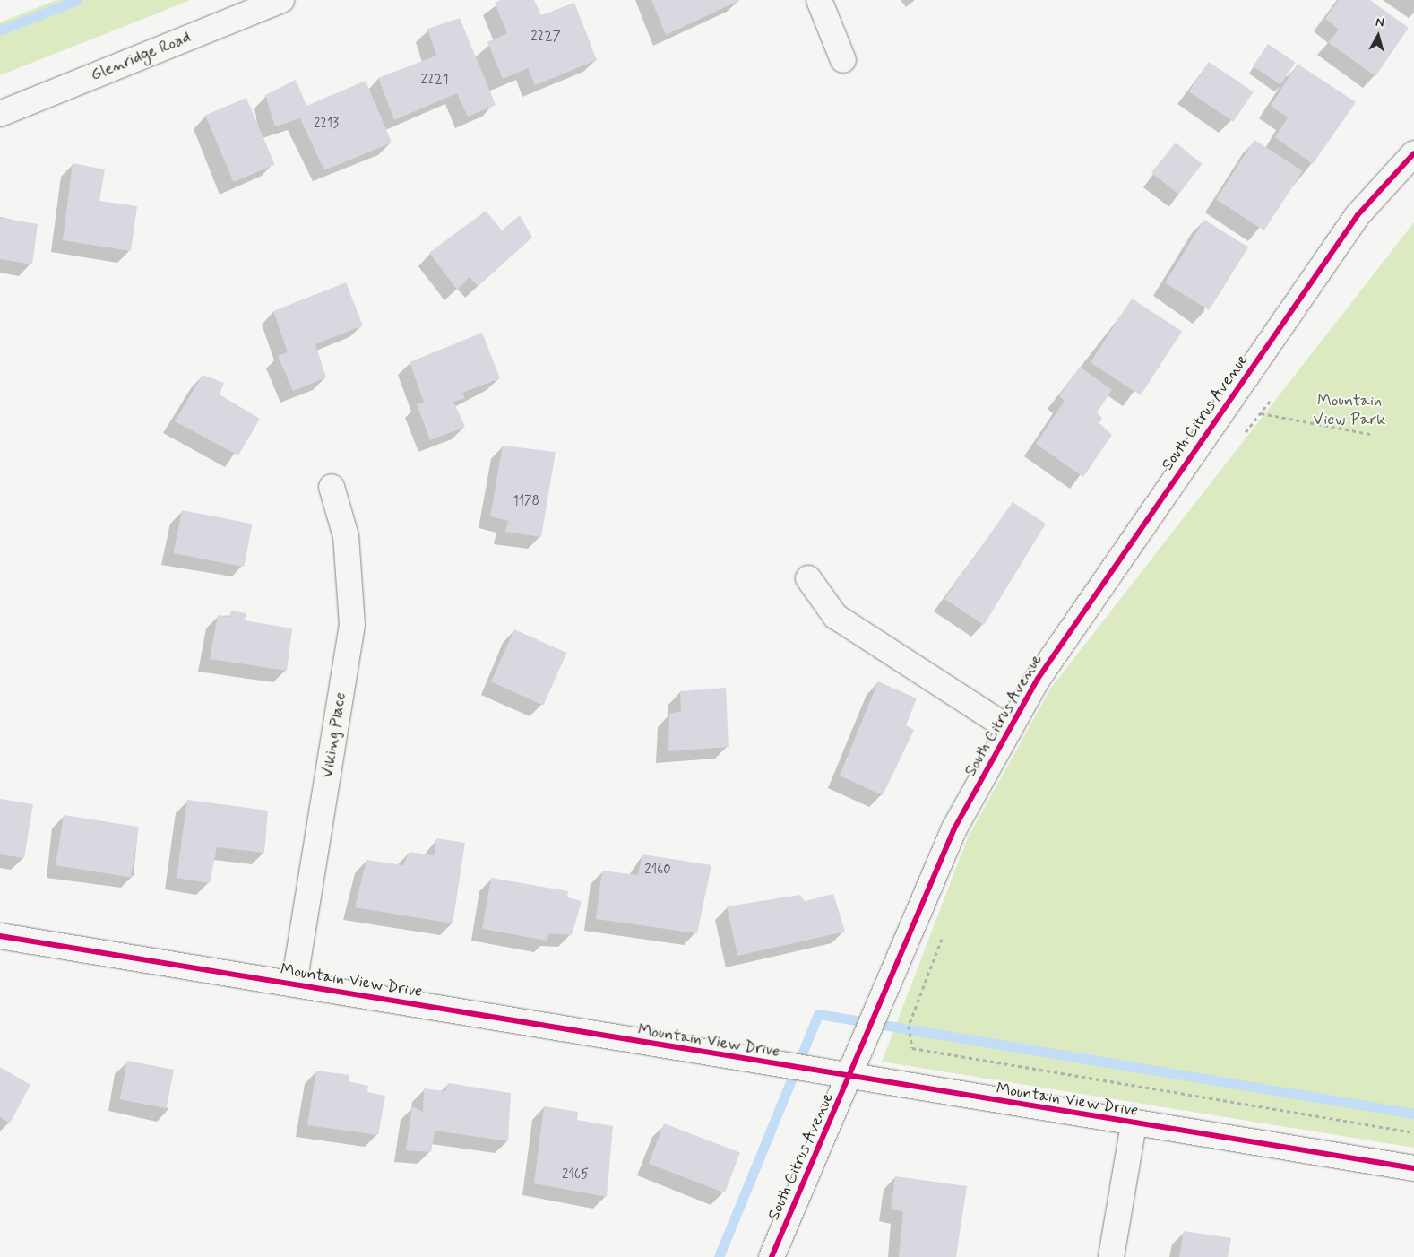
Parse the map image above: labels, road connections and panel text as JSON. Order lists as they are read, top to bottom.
{
  "streets": {
    "street": [
      "Glenridge Road",
      "South Citrus Avenue",
      "Viking Place",
      "Mountain View Drive"
    ]
  },
  "crossings": [
    ["South Citrus Avenue", "Mountain View Drive"],
    ["Viking Place", "Mountain View Drive"]
  ],
  "parks": ["Mountain View Park"],
  "house_numbers": [
    "2227",
    "2221",
    "2213",
    "1178",
    "2160",
    "2165"
  ],
  "north": "top"
}
